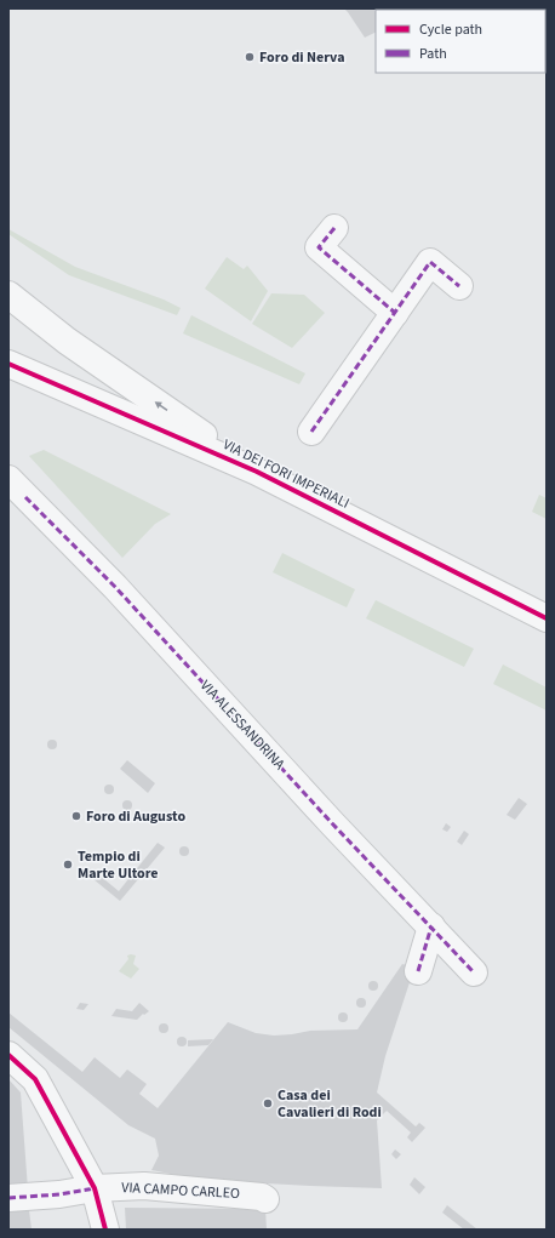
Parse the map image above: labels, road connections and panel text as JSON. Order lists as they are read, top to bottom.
{
  "streets": {
    "street": ["VIA DEI FORI IMPERIALI", "VIA ALESSANDRINA", "VIA CAMPO CARLEO"]
  },
  "places": [
    "Foro di Nerva",
    "Foro di Augusto",
    "Tempio di Marte Ultore",
    "Casa dei Cavalieri di Rodi"
  ],
  "legend": ["Cycle path", "Path"]
}
